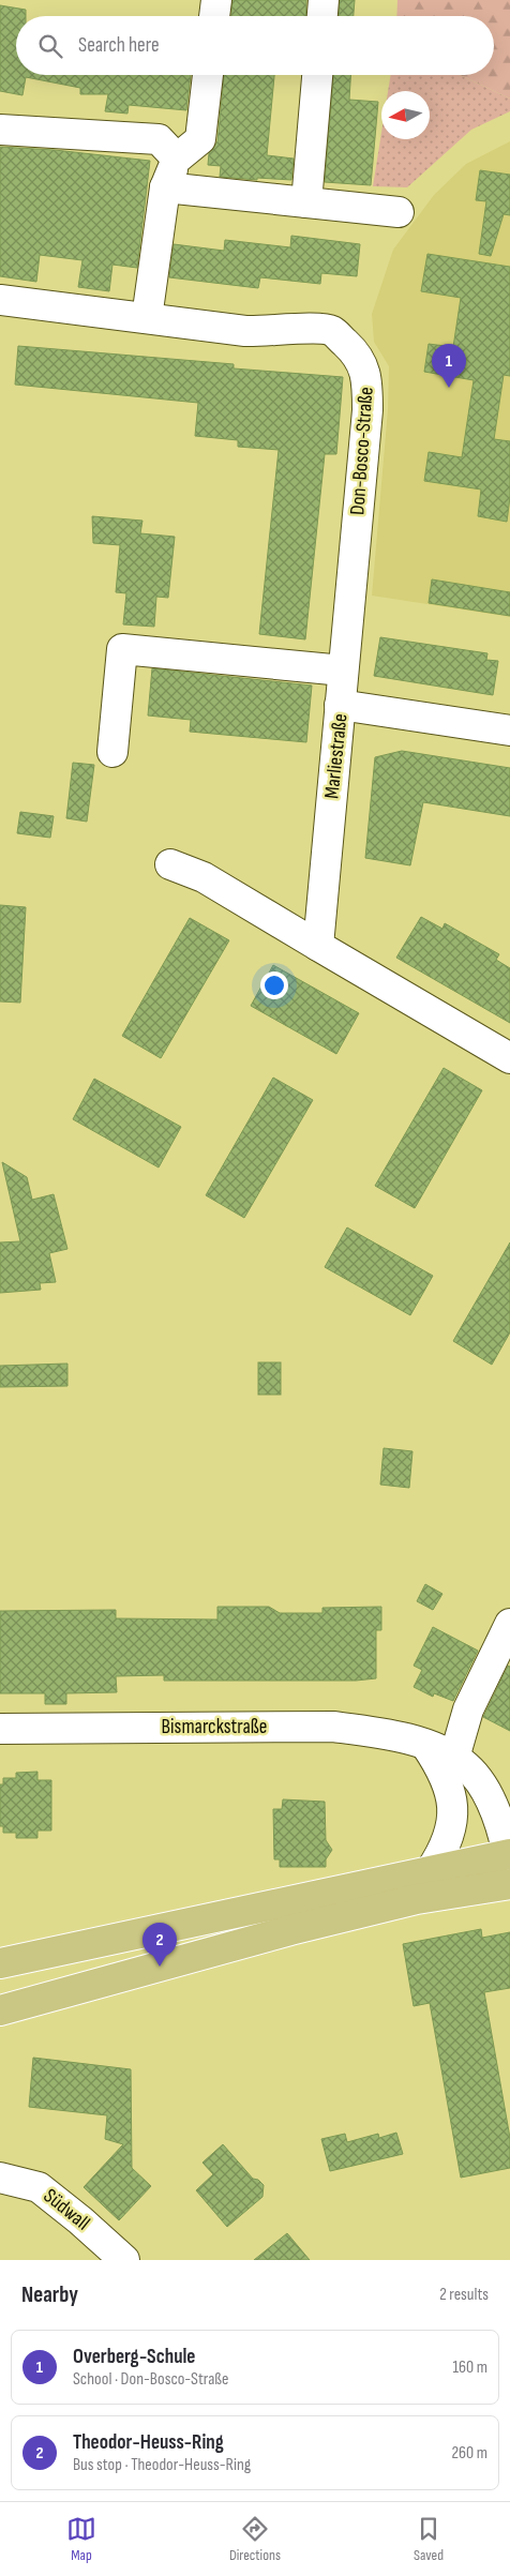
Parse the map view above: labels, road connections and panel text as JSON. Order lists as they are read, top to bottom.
{
  "streets": {
    "street": [
      "Don-Bosco-Straße",
      "Marliestraße",
      "Bismarckstraße",
      "Südwall"
    ]
  },
  "crossings": [
    ["Don-Bosco-Straße", "Marliestraße"]
  ],
  "north": "left",
  "page": {
    "search": "Search here",
    "pins": ["1", "2"],
    "heading": ["Nearby", "2 results"],
    "list": [
      {
        "mark": "1",
        "name": "Overberg-Schule",
        "note": "School · Don-Bosco-Straße",
        "value": "160 m"
      },
      {
        "mark": "2",
        "name": "Theodor-Heuss-Ring",
        "note": "Bus stop · Theodor-Heuss-Ring",
        "value": "260 m"
      }
    ],
    "nav": ["Map", "Directions", "Saved"]
  }
}
